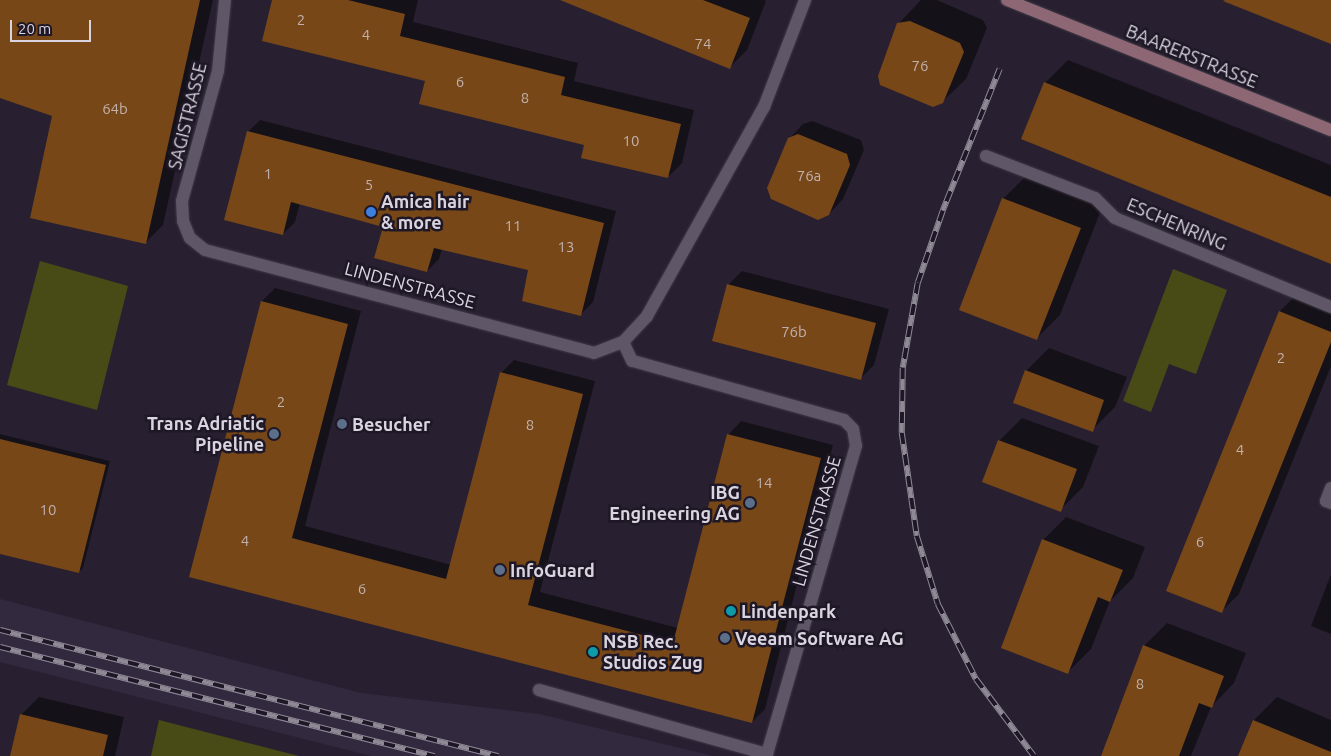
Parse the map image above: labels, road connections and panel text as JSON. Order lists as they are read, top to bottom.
{
  "streets": {
    "main road": ["BAARERSTRASSE"],
    "street": ["SAGISTRASSE", "ESCHENRING", "LINDENSTRASSE"]
  },
  "crossings": [
    ["SAGISTRASSE", "LINDENSTRASSE"]
  ],
  "places": [
    "Amica hair & more",
    "Besucher",
    "Trans Adriatic Pipeline",
    "IBG Engineering AG",
    "InfoGuard",
    "Lindenpark",
    "Veeam Software AG",
    "NSB Rec. Studios Zug"
  ],
  "house_numbers": [
    "2",
    "4",
    "74",
    "76",
    "6",
    "8",
    "64b",
    "10",
    "1",
    "76a",
    "5",
    "11",
    "13",
    "76b",
    "2",
    "2",
    "8",
    "4",
    "14",
    "10",
    "4",
    "6",
    "6",
    "8"
  ],
  "scale_bar": "20 m"
}
